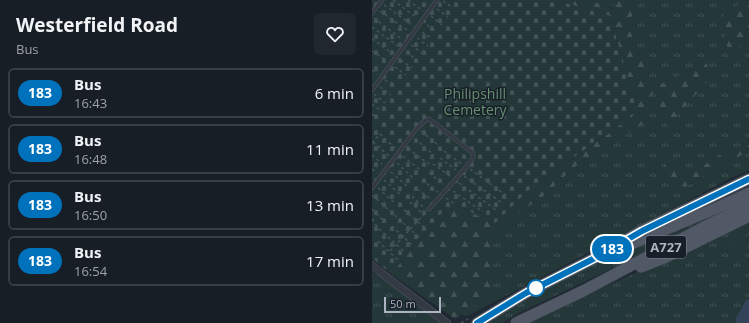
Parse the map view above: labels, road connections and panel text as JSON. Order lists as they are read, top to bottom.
{
  "streets": {
    "main road": ["A727"]
  },
  "parks": ["Philipshill Cemetery"],
  "lines": ["bus line 183"],
  "scale_bar": "50 m",
  "page": {
    "heading": ["Westerfield Road", "Bus"],
    "on_map": "183",
    "list": [
      {
        "mark": "183",
        "name": "Bus",
        "note": "16:43",
        "value": "6 min"
      },
      {
        "mark": "183",
        "name": "Bus",
        "note": "16:48",
        "value": "11 min"
      },
      {
        "mark": "183",
        "name": "Bus",
        "note": "16:50",
        "value": "13 min"
      },
      {
        "mark": "183",
        "name": "Bus",
        "note": "16:54",
        "value": "17 min"
      }
    ],
    "scale": "50 m"
  }
}
